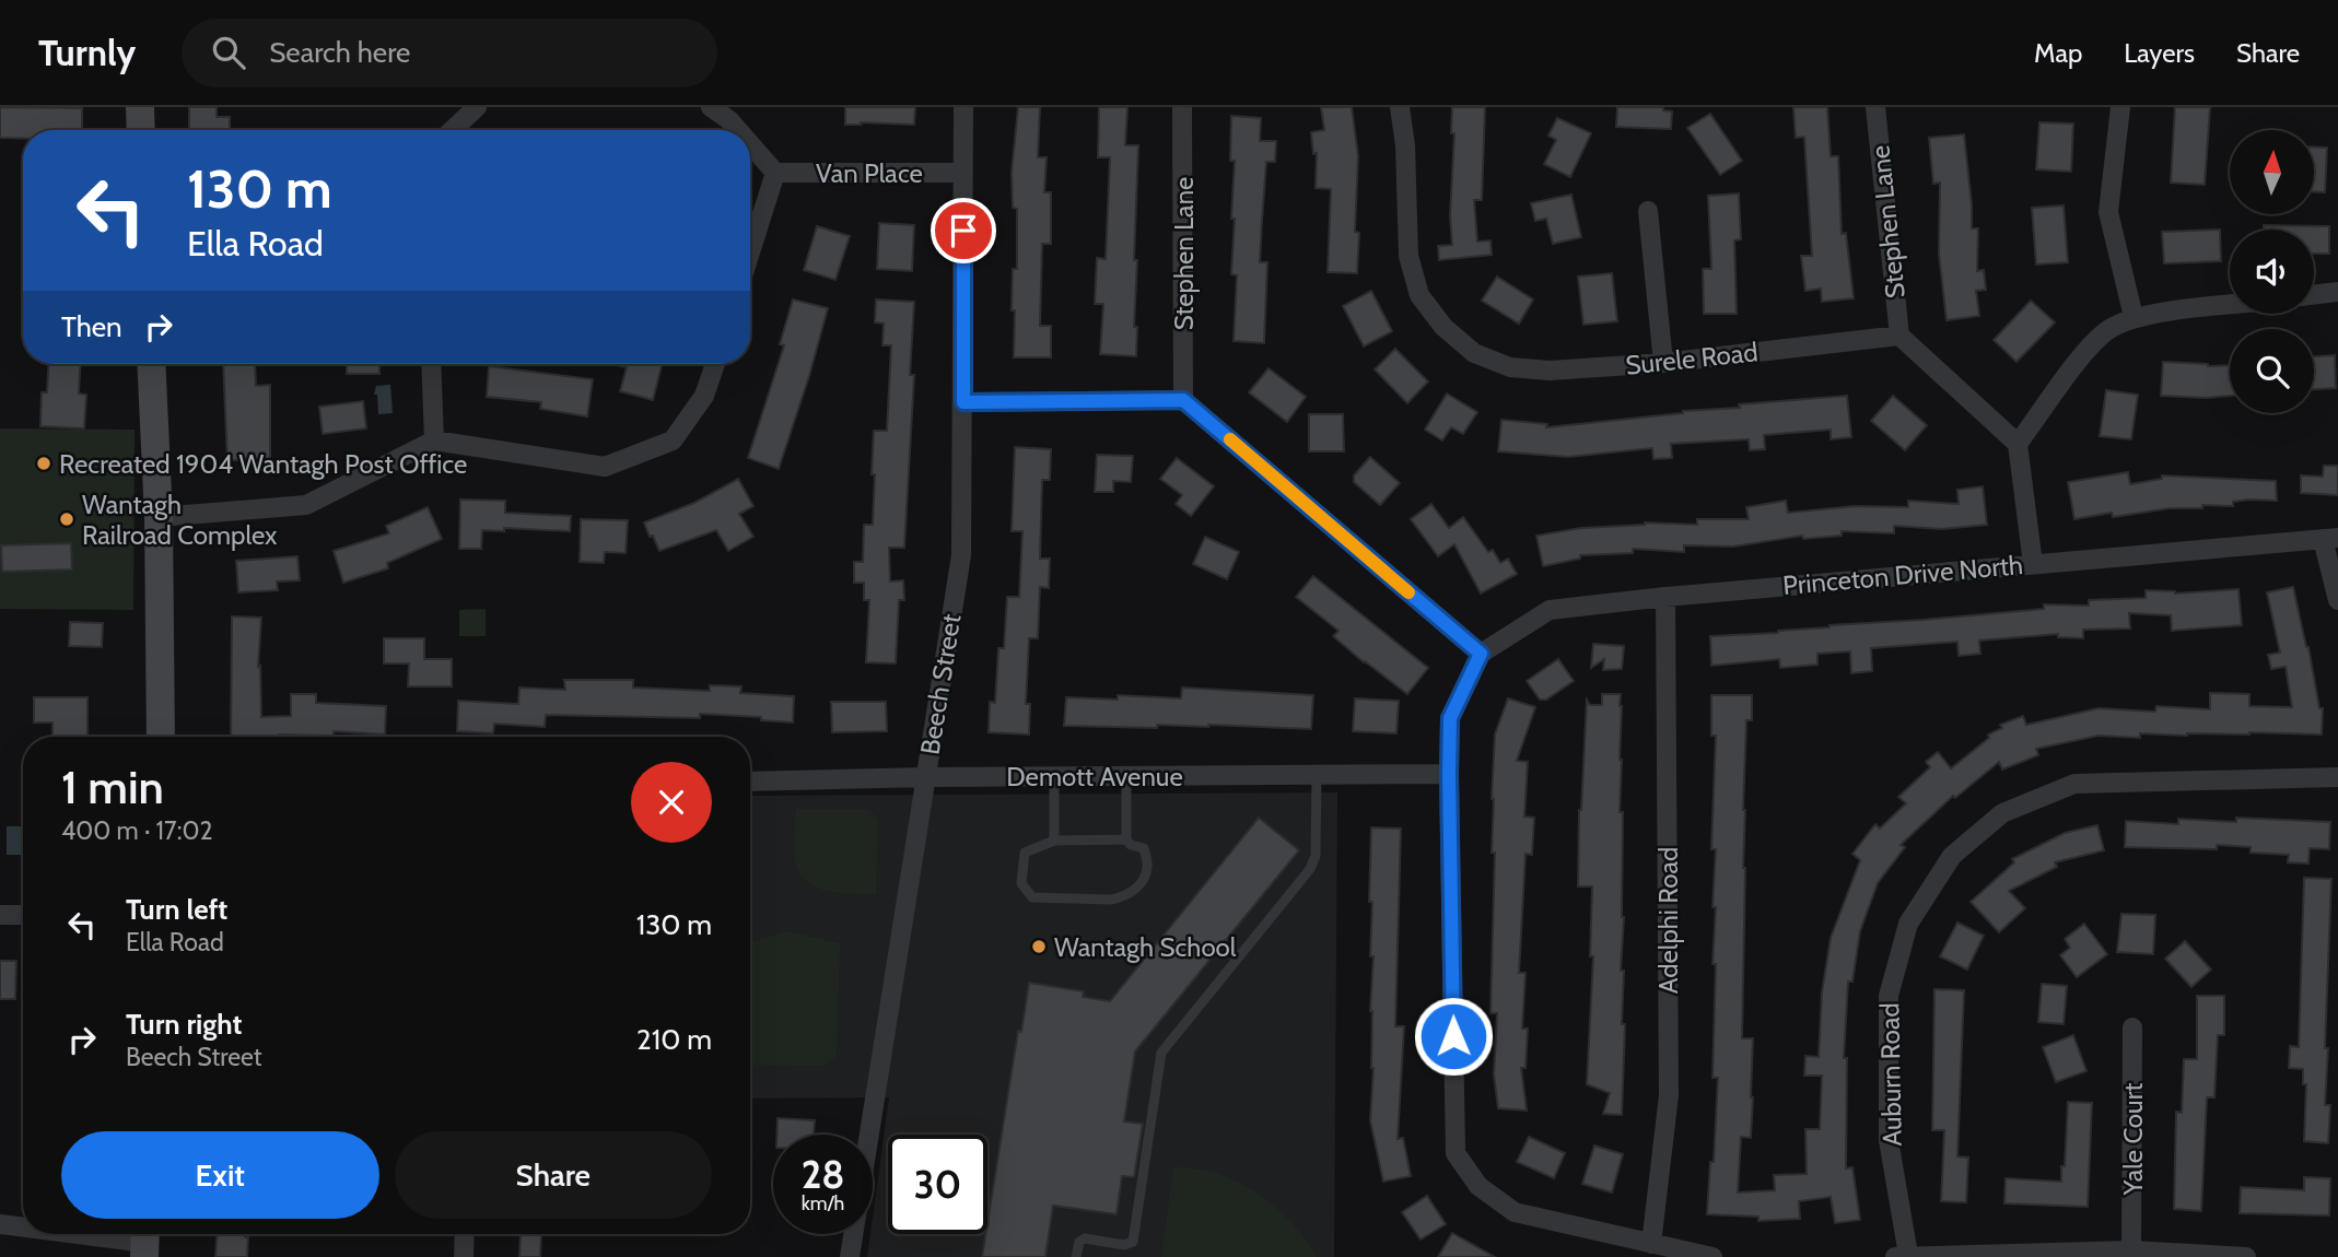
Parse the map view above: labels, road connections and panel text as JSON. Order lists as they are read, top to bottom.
{
  "streets": {
    "street": [
      "Van Place",
      "Stephen Lane",
      "Surele Road",
      "Princeton Drive North",
      "Beech Street",
      "Demott Avenue",
      "Adelphi Road",
      "Auburn Road",
      "Yale Court"
    ]
  },
  "crossings": [
    ["Van Place", "Beech Street"],
    ["Stephen Lane", "Surele Road"],
    ["Princeton Drive North", "Adelphi Road"],
    ["Beech Street", "Demott Avenue"]
  ],
  "places": ["Recreated 1904 Wantagh Post Office", "Wantagh Railroad Complex", "Wantagh School"],
  "north": "top",
  "page": {
    "header": "Turnly",
    "search": "Search here",
    "nav": ["Map", "Layers", "Share"],
    "turn": ["130 m", "Ella Road"],
    "then": "Then",
    "heading": ["1 min", "400 m · 17:02"],
    "list": [
      {
        "name": "Turn left",
        "note": "Ella Road",
        "value": "130 m"
      },
      {
        "name": "Turn right",
        "note": "Beech Street",
        "value": "210 m"
      }
    ],
    "buttons": ["Exit", "Share"],
    "speed": "28 km/h",
    "limit": "30"
  }
}
